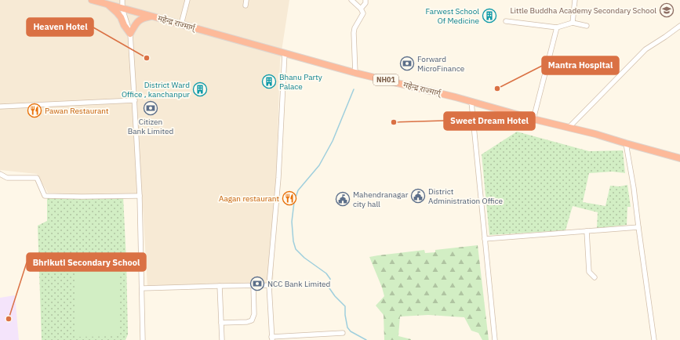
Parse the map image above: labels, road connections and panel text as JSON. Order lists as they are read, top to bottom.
{
  "streets": {
    "highway": ["महेन्द्र राज्मार्ग्", "NH01"]
  },
  "places": {
    "school or university": ["Little Buddha Academy Secondary School"],
    "building": ["Farwest School Of Medicine", "Bhanu Party Palace", "District Ward Office , kanchanpur"],
    "other": [
      "Heaven Hotel",
      "Mantra Hospital",
      "Sweet Dream Hotel",
      "Bhrikuti Secondary School"
    ],
    "bank": ["Forward MicroFinance", "Citizen Bank Limited", "NCC Bank Limited"],
    "restaurant": ["Pawan Restaurant", "Aagan restaurant"],
    "public building": ["District Administration Office", "Mahendranagar city hall"]
  }
}
